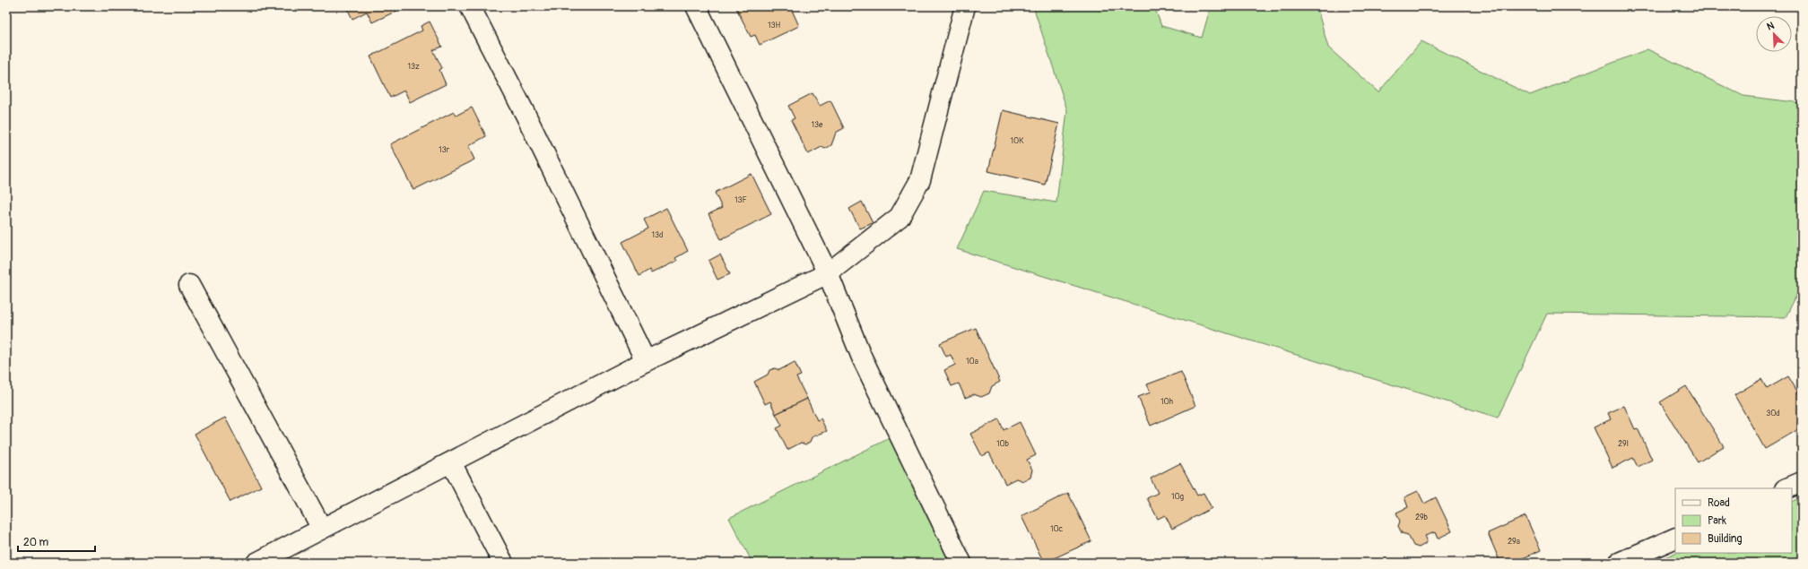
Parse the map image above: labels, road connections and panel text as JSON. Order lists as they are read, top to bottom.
{
  "house_numbers": [
    "13H",
    "13z",
    "13e",
    "10K",
    "13r",
    "13F",
    "13d",
    "10a",
    "10h",
    "30d",
    "10b",
    "29l",
    "10g",
    "29b",
    "10c",
    "29a"
  ],
  "legend": ["Road", "Park", "Building"],
  "scale_bar": "20 m",
  "north": "top left"
}
